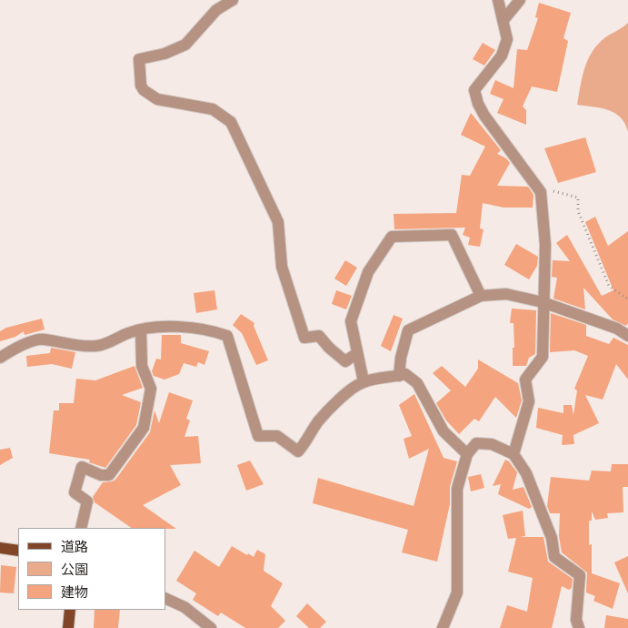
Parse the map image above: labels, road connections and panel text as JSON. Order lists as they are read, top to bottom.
{
  "legend": ["道路", "公園", "建物"]
}
